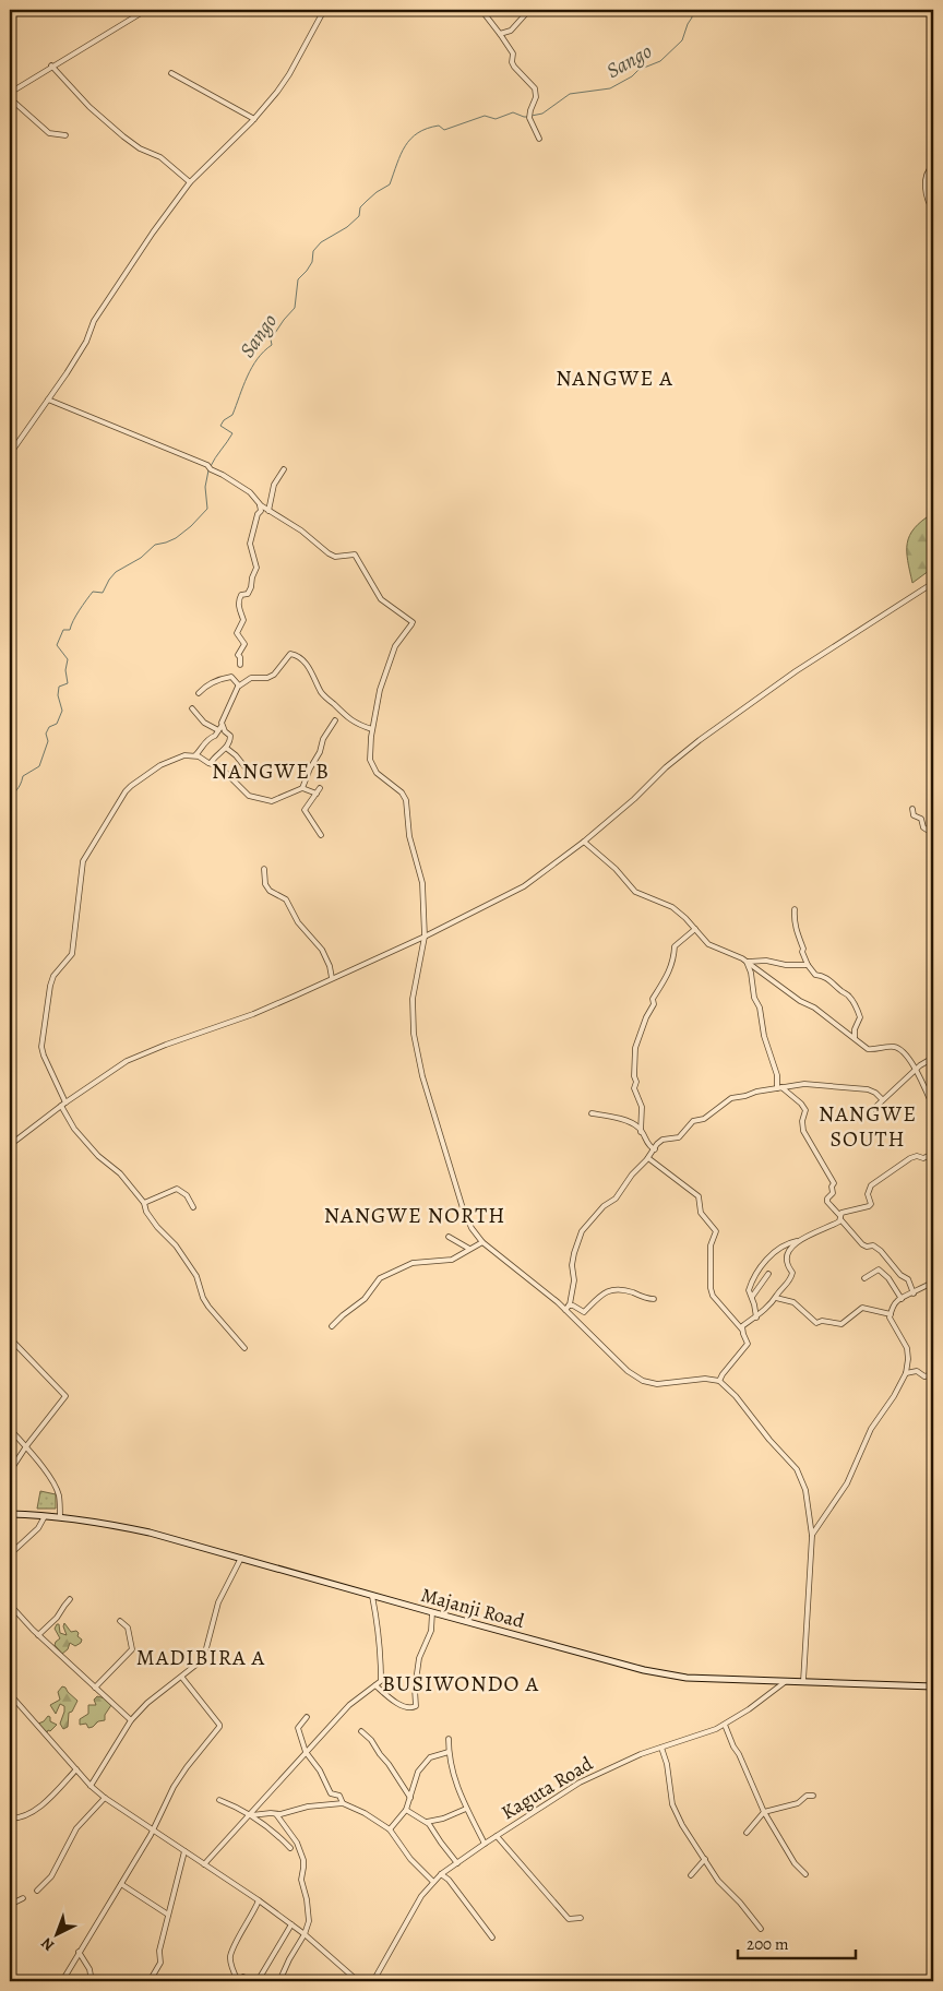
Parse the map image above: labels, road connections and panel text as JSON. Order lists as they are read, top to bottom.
{
  "streets": {
    "main road": ["Majanji Road"],
    "street": ["Kaguta Road"]
  },
  "crossings": [
    ["Majanji Road", "Kaguta Road"]
  ],
  "districts": [
    "NANGWE A",
    "NANGWE B",
    "NANGWE SOUTH",
    "NANGWE NORTH",
    "MADIBIRA A",
    "BUSIWONDO A"
  ],
  "water": ["Sango"],
  "scale_bar": "200 m",
  "north": "bottom left"
}
